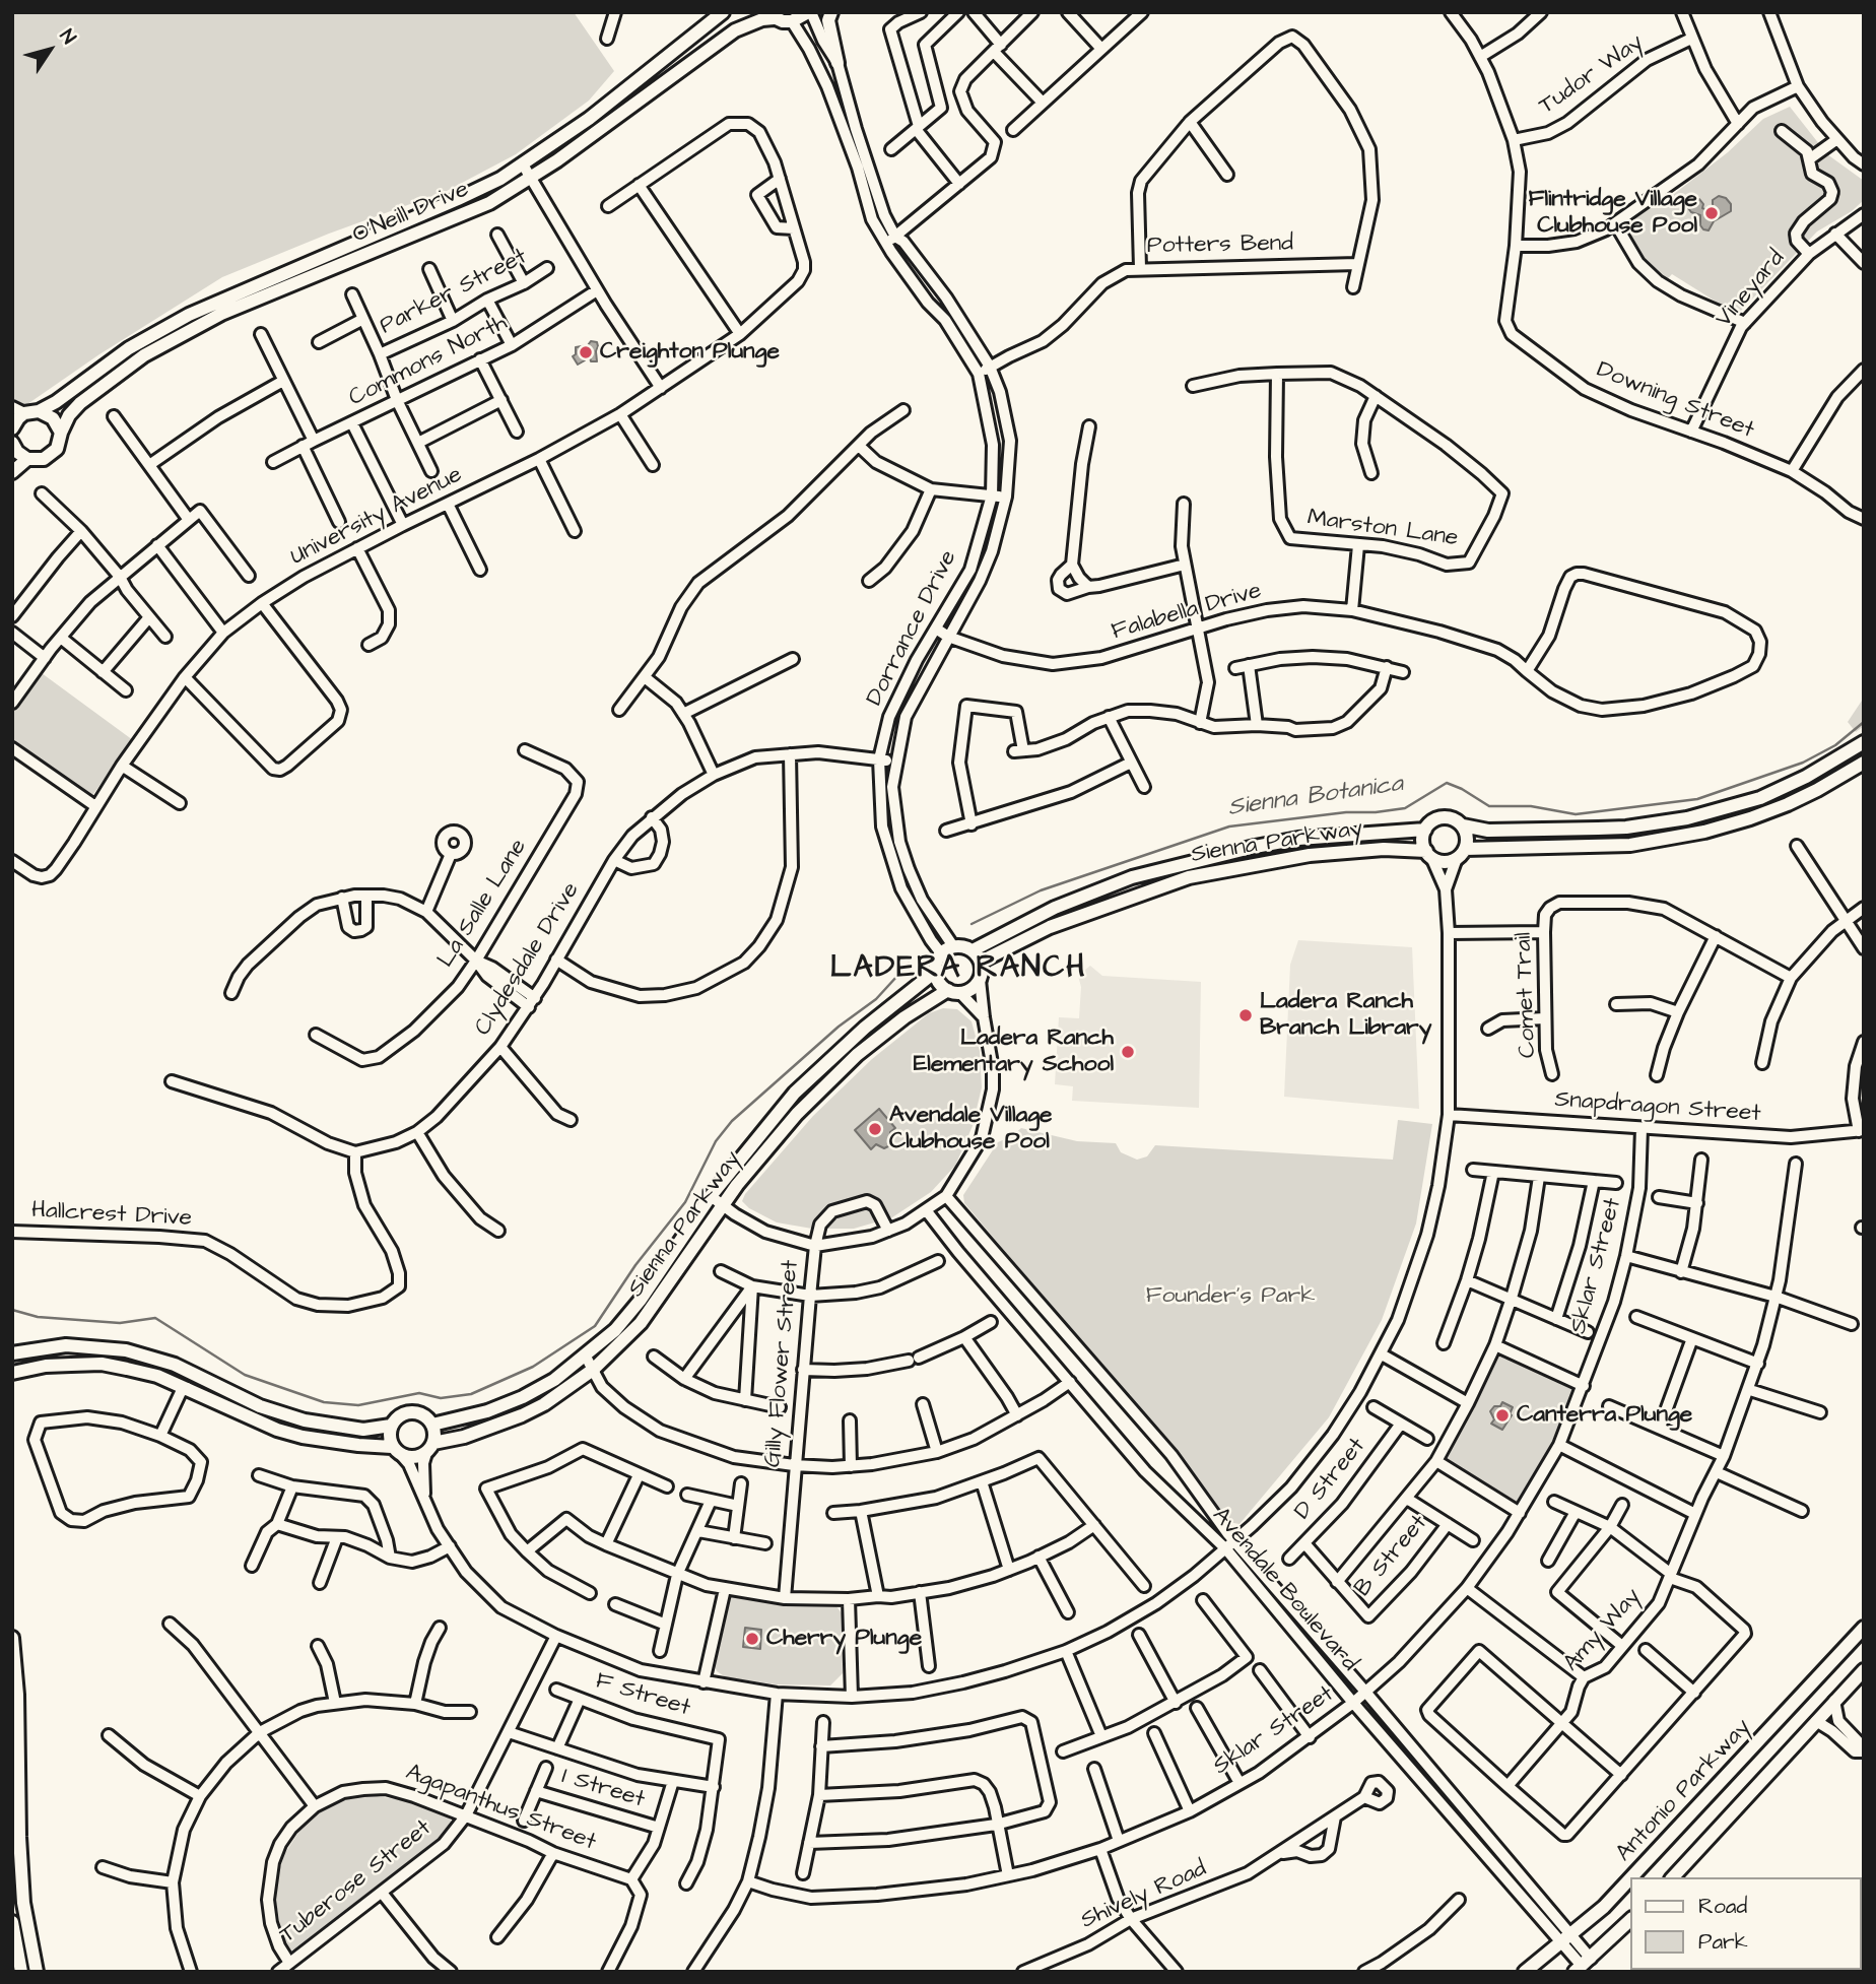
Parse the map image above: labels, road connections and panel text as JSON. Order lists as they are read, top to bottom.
{
  "streets": {
    "main road": ["O'Neill Drive", "Sienna Parkway", "Antonio Parkway"],
    "street": [
      "Tudor Way",
      "Potters Bend",
      "Vineyard",
      "Parker Street",
      "Commons North",
      "Downing Street",
      "University Avenue",
      "Marston Lane",
      "Falabella Drive",
      "Dorrance Drive",
      "La Salle Lane",
      "Clydesdale Drive",
      "Comet Trail",
      "Snapdragon Street",
      "Hallcrest Drive",
      "Sklar Street",
      "Gilly Flower Street",
      "D Street",
      "B Street",
      "Avendale Boulevard",
      "Amy Way",
      "F Street",
      "I Street",
      "Agapanthus Street",
      "Tuberose Street",
      "Shively Road"
    ]
  },
  "crossings": [
    ["Tudor Way", "Downing Street"],
    ["O'Neill Drive", "Dorrance Drive"],
    ["Potters Bend", "Dorrance Drive"],
    ["Vineyard", "Downing Street"],
    ["Falabella Drive", "Dorrance Drive"],
    ["Dorrance Drive", "Sienna Parkway"],
    ["Dorrance Drive", "Clydesdale Drive"],
    ["Clydesdale Drive", "Hallcrest Drive"],
    ["Snapdragon Street", "Sklar Street"],
    ["Sklar Street", "Avendale Boulevard"],
    ["Avendale Boulevard", "Antonio Parkway"],
    ["Agapanthus Street", "Tuberose Street"]
  ],
  "districts": ["LADERA RANCH"],
  "water": ["Sienna Botanica"],
  "parks": ["Founder's Park"],
  "places": [
    "Flintridge Village Clubhouse Pool",
    "Creighton Plunge",
    "Ladera Ranch Branch Library",
    "Ladera Ranch Elementary School",
    "Avendale Village Clubhouse Pool",
    "Canterra Plunge",
    "Cherry Plunge"
  ],
  "legend": ["Road", "Park"],
  "north": "top right"
}
